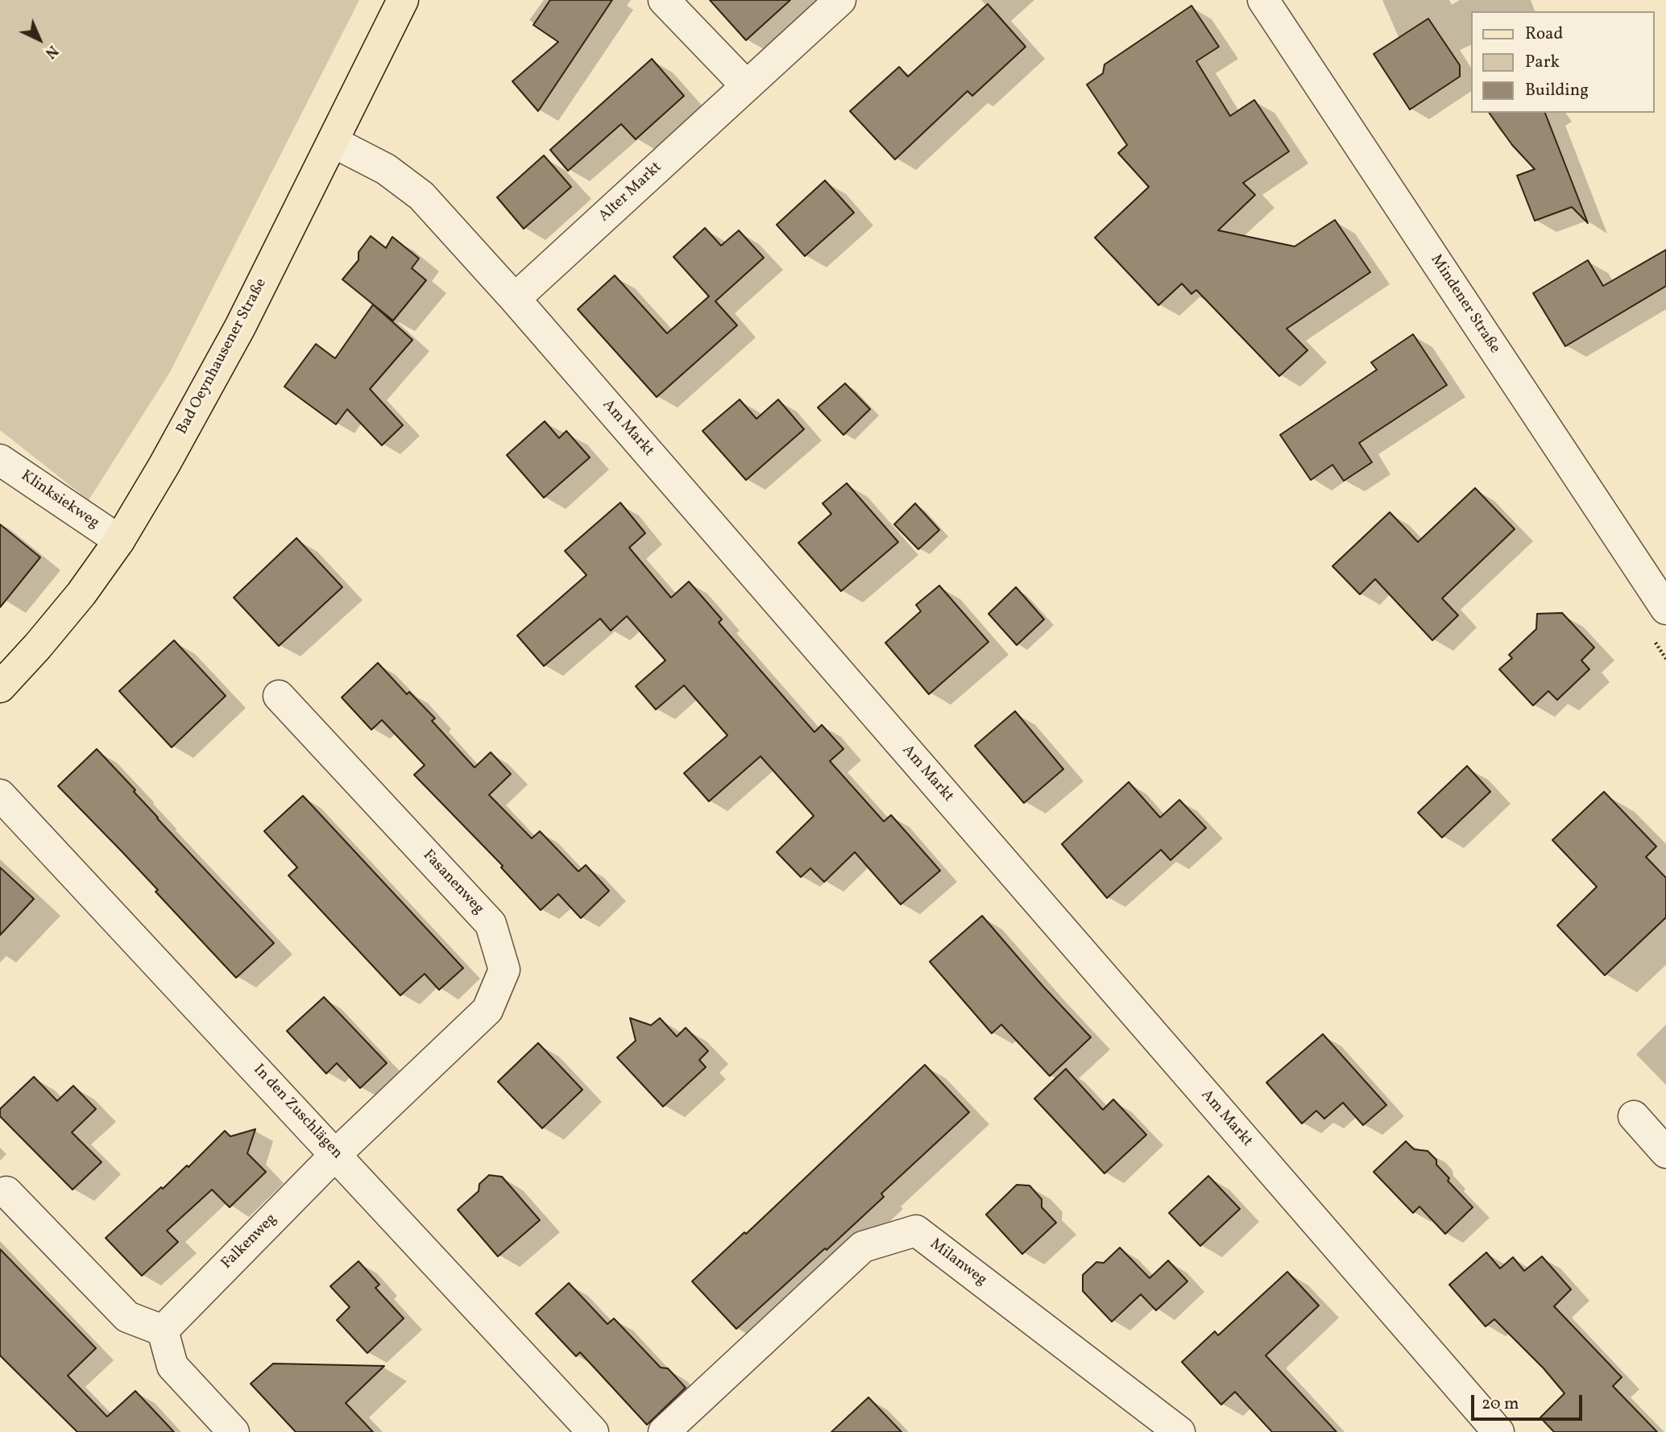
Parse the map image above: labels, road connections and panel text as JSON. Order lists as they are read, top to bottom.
{
  "streets": {
    "main road": ["Bad Oeynhausener Straße"],
    "street": [
      "Alter Markt",
      "Mindener Straße",
      "Am Markt",
      "Klinksiekweg",
      "Fasanenweg",
      "In den Zuschlägen",
      "Falkenweg",
      "Milanweg"
    ]
  },
  "crossings": [
    ["Alter Markt", "Am Markt"],
    ["Bad Oeynhausener Straße", "Am Markt"],
    ["Bad Oeynhausener Straße", "Klinksiekweg"],
    ["Fasanenweg", "In den Zuschlägen"],
    ["Fasanenweg", "Falkenweg"],
    ["In den Zuschlägen", "Falkenweg"]
  ],
  "legend": ["Road", "Park", "Building"],
  "scale_bar": "20 m",
  "north": "bottom right"
}
